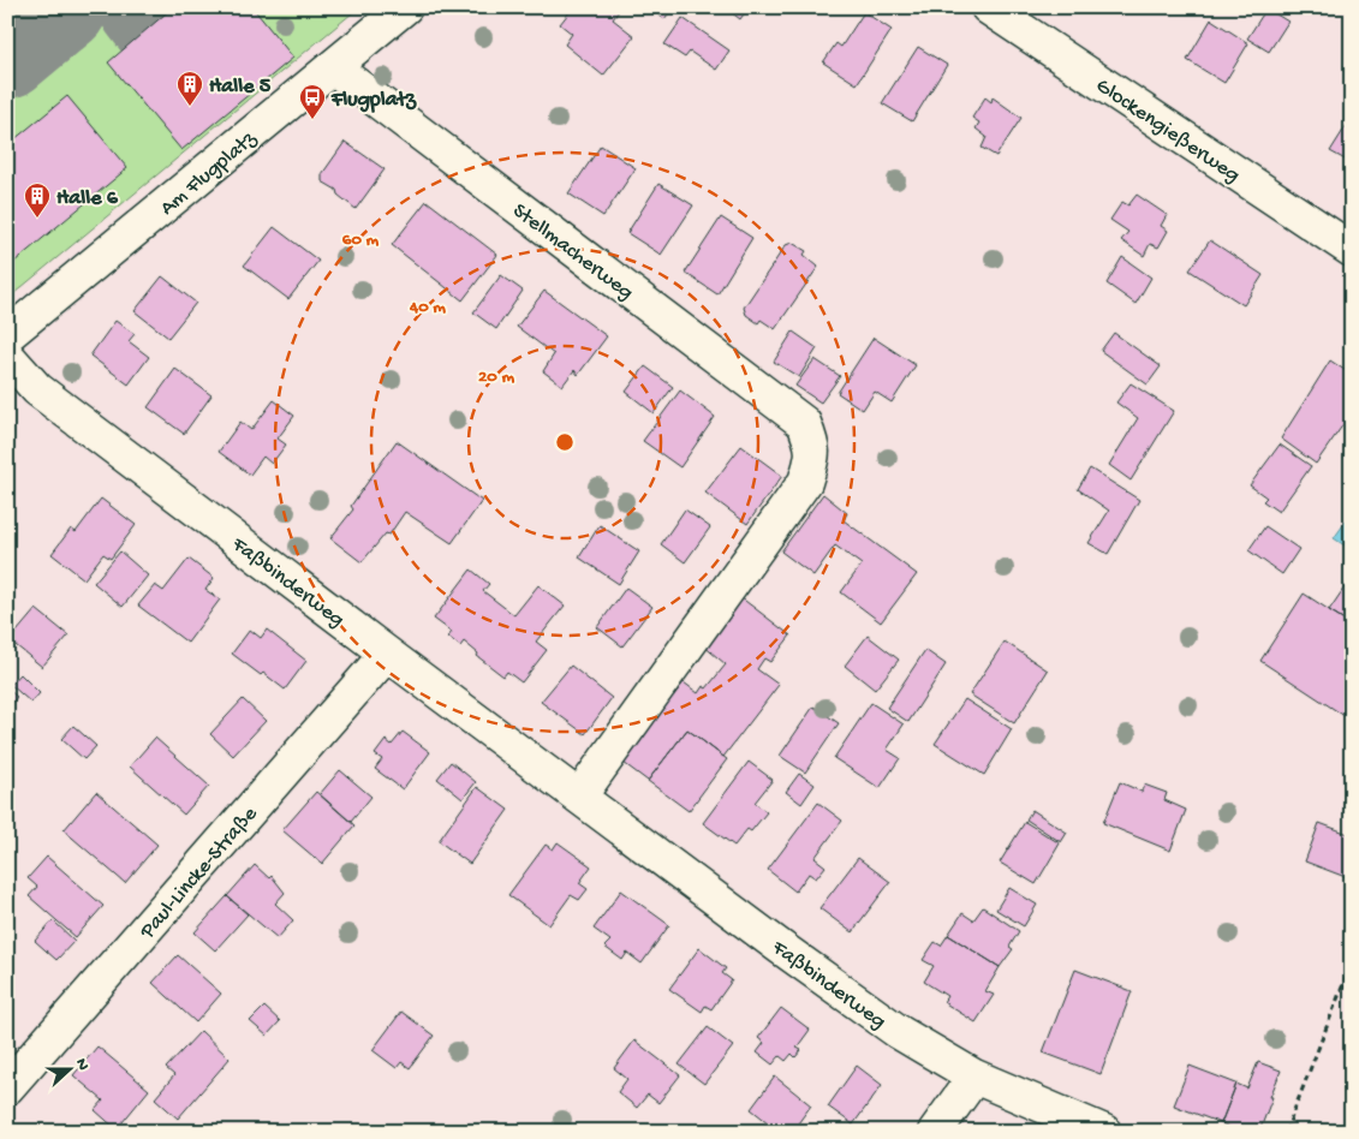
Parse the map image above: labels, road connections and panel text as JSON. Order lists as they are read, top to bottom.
{
  "streets": {
    "street": [
      "Glockengießerweg",
      "Am Flugplatz",
      "Stellmacherweg",
      "Faßbinderweg",
      "Paul-Lincke-Straße"
    ]
  },
  "crossings": [
    ["Am Flugplatz", "Stellmacherweg"],
    ["Stellmacherweg", "Faßbinderweg"],
    ["Faßbinderweg", "Paul-Lincke-Straße"]
  ],
  "places": {
    "building": ["Halle 5", "Halle 6"],
    "bus stop": ["Flugplatz"]
  },
  "north": "right",
  "rings": ["60 m", "40 m", "20 m"]
}
